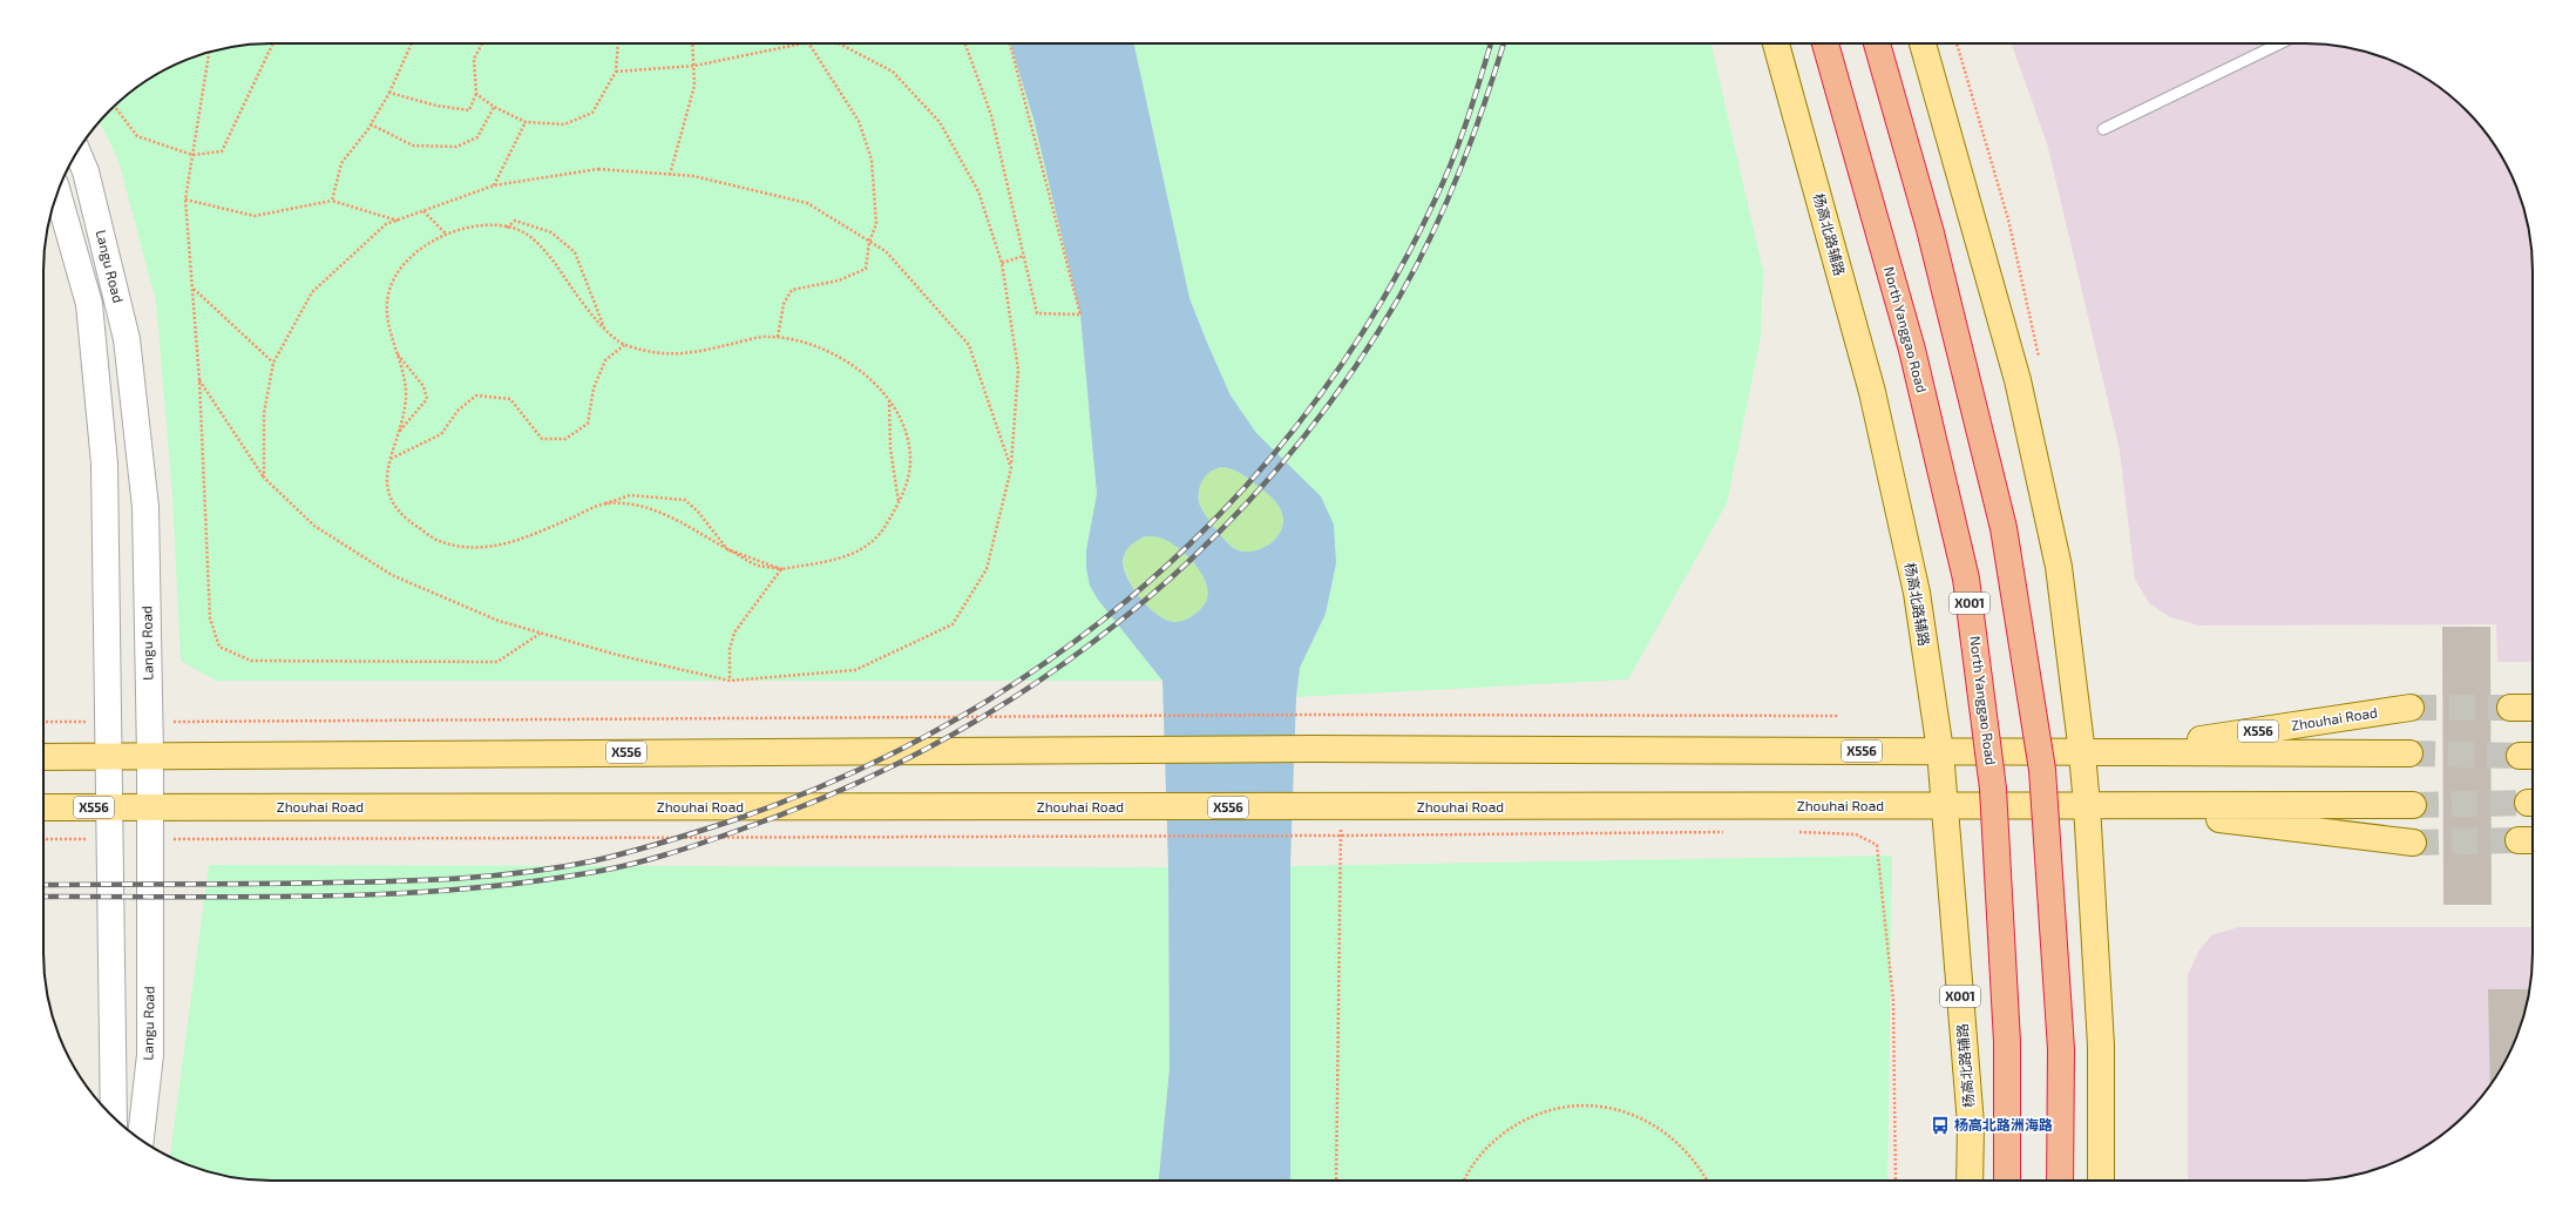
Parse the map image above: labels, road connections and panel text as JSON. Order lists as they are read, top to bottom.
{
  "streets": {
    "highway": ["North Yanggao Road", "X001"],
    "main road": ["杨高北路辅路", "Zhouhai Road", "X556"],
    "street": ["Langu Road"]
  },
  "crossings": [
    ["杨高北路辅路", "Zhouhai Road"],
    ["Langu Road", "Zhouhai Road"]
  ],
  "places": {
    "bus stop": ["杨高北路洲海路"]
  }
}
